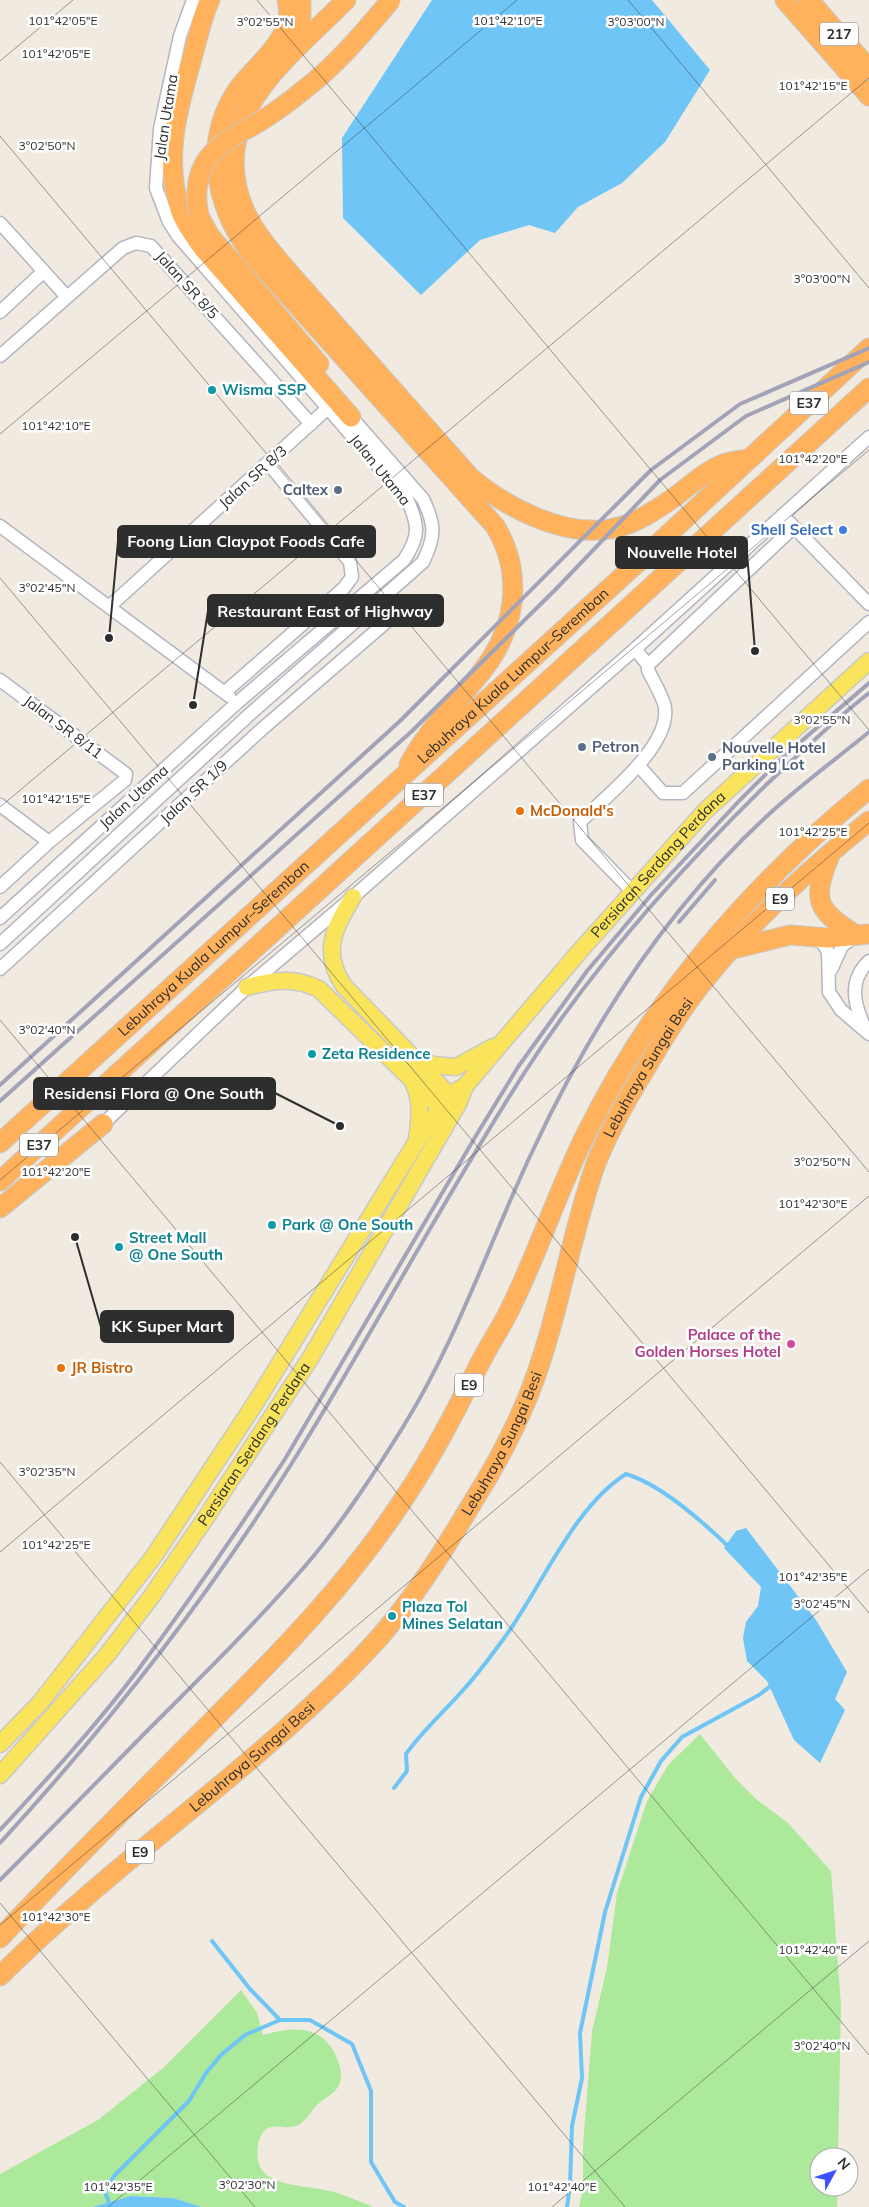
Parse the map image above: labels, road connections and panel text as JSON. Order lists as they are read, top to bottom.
{
  "streets": {
    "highway": [
      "217",
      "E37",
      "Lebuhraya Kuala Lumpur–Seremban",
      "E9",
      "Lebuhraya Sungai Besi"
    ],
    "main road": ["Persiaran Serdang Perdana"],
    "street": [
      "Jalan Utama",
      "Jalan SR 8/5",
      "Jalan SR 8/3",
      "Jalan SR 8/11",
      "Jalan SR 1/9"
    ]
  },
  "crossings": [
    ["Jalan Utama", "Jalan SR 8/3"],
    ["Jalan SR 8/5", "Jalan SR 8/3"]
  ],
  "places": [
    "Wisma SSP",
    "Caltex",
    "Shell Select",
    "Foong Lian Claypot Foods Cafe",
    "Nouvelle Hotel",
    "Restaurant East of Highway",
    "Petron",
    "Nouvelle Hotel Parking Lot",
    "McDonald's",
    "Zeta Residence",
    "Residensi Flora @ One South",
    "Park @ One South",
    "KK Super Mart",
    "Street Mall @ One South",
    "Palace of the Golden Horses Hotel",
    "JR Bistro",
    "Plaza Tol Mines Selatan"
  ],
  "north": "top right",
  "coordinates": [
    "101°42'05\"E",
    "101°42'10\"E",
    "3°02'55\"N",
    "3°03'00\"N",
    "101°42'15\"E",
    "3°02'50\"N",
    "101°42'20\"E",
    "3°02'45\"N",
    "101°42'25\"E",
    "3°02'40\"N",
    "101°42'30\"E",
    "3°02'35\"N",
    "101°42'35\"E",
    "101°42'40\"E",
    "3°02'30\"N"
  ]
}
